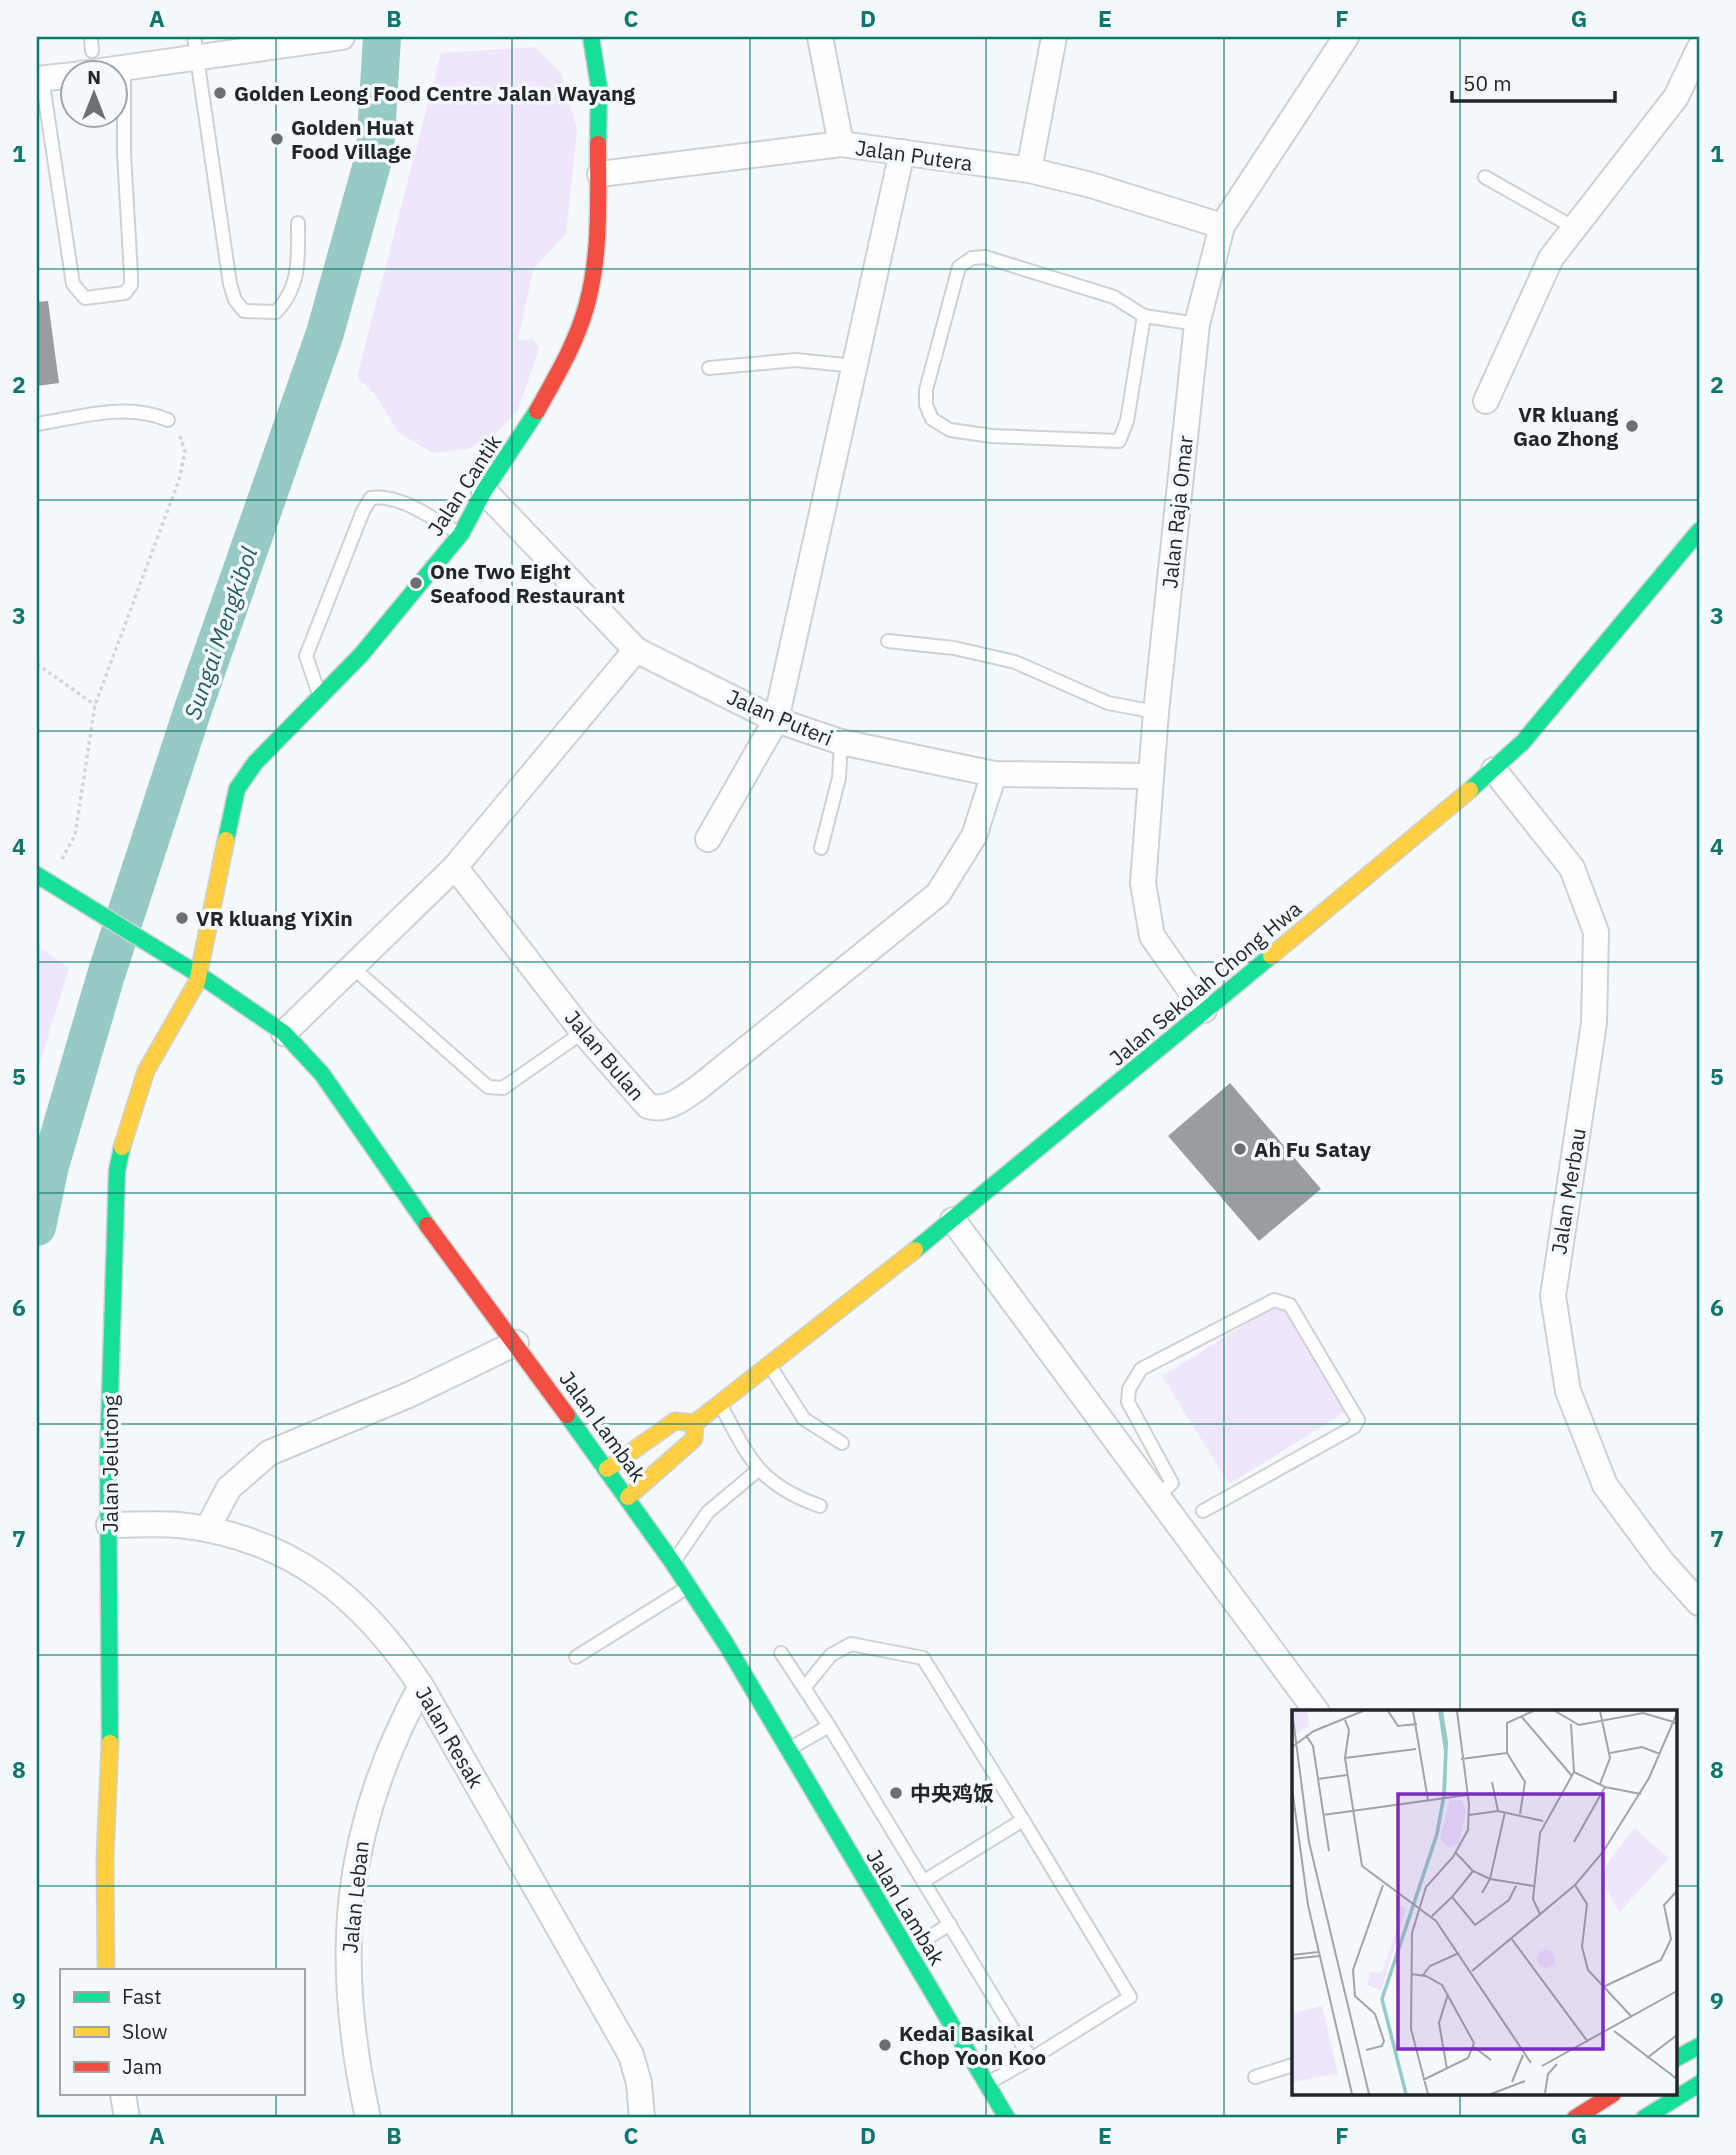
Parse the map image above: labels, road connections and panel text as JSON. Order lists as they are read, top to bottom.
{
  "streets": {
    "street": [
      "Jalan Putera",
      "Jalan Cantik",
      "Jalan Raja Omar",
      "Jalan Puteri",
      "Jalan Sekolah Chong Hwa",
      "Jalan Bulan",
      "Jalan Merbau",
      "Jalan Lambak",
      "Jalan Jelutong",
      "Jalan Resak",
      "Jalan Leban"
    ]
  },
  "crossings": [
    ["Jalan Putera", "Jalan Cantik"],
    ["Jalan Putera", "Jalan Raja Omar"],
    ["Jalan Cantik", "Jalan Puteri"],
    ["Jalan Cantik", "Jalan Lambak"],
    ["Jalan Cantik", "Jalan Jelutong"],
    ["Jalan Raja Omar", "Jalan Puteri"],
    ["Jalan Raja Omar", "Jalan Sekolah Chong Hwa"],
    ["Jalan Puteri", "Jalan Bulan"],
    ["Jalan Sekolah Chong Hwa", "Jalan Merbau"],
    ["Jalan Sekolah Chong Hwa", "Jalan Lambak"],
    ["Jalan Lambak", "Jalan Jelutong"],
    ["Jalan Jelutong", "Jalan Resak"],
    ["Jalan Resak", "Jalan Leban"]
  ],
  "water": ["Sungai Mengkibol"],
  "places": [
    "Golden Leong Food Centre Jalan Wayang",
    "Golden Huat Food Village",
    "VR kluang Gao Zhong",
    "One Two Eight Seafood Restaurant",
    "VR kluang YiXin",
    "Ah Fu Satay",
    "中央鸡饭",
    "Kedai Basikal Chop Yoon Koo"
  ],
  "legend": ["Fast", "Slow", "Jam"],
  "scale_bar": "50 m",
  "north": "top",
  "grid": {
    "columns": [
      "A",
      "B",
      "C",
      "D",
      "E",
      "F",
      "G"
    ],
    "rows": [
      "1",
      "2",
      "3",
      "4",
      "5",
      "6",
      "7",
      "8",
      "9"
    ]
  }
}
